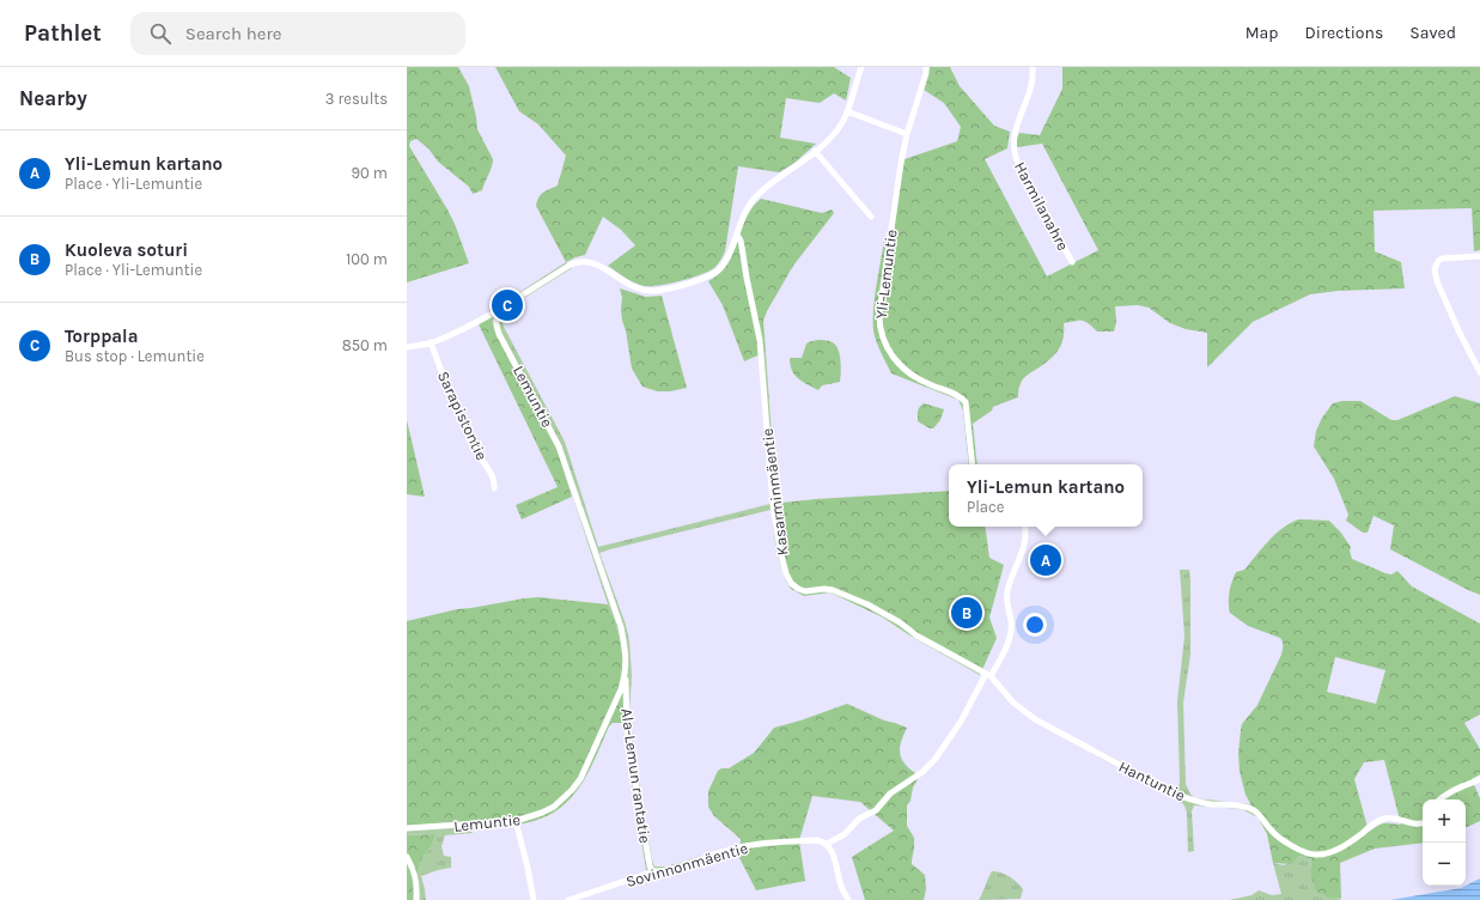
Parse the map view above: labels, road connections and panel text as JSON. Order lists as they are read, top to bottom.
{
  "streets": {
    "street": [
      "Harmilanahre",
      "Yli-Lemuntie",
      "Lemuntie",
      "Sarapistontie",
      "Kasarminmäentie",
      "Ala-Lemun rantatie",
      "Hantuntie",
      "Sovinnonmäentie"
    ]
  },
  "crossings": [
    ["Lemuntie", "Ala-Lemun rantatie"],
    ["Kasarminmäentie", "Hantuntie"],
    ["Ala-Lemun rantatie", "Sovinnonmäentie"]
  ],
  "page": {
    "header": "Pathlet",
    "search": "Search here",
    "nav": ["Map", "Directions", "Saved"],
    "heading": ["Nearby", "3 results"],
    "list": [
      {
        "mark": "A",
        "name": "Yli-Lemun kartano",
        "note": "Place · Yli-Lemuntie",
        "value": "90 m"
      },
      {
        "mark": "B",
        "name": "Kuoleva soturi",
        "note": "Place · Yli-Lemuntie",
        "value": "100 m"
      },
      {
        "mark": "C",
        "name": "Torppala",
        "note": "Bus stop · Lemuntie",
        "value": "850 m"
      }
    ],
    "pins": ["C", "A", "B"],
    "popup": ["Yli-Lemun kartano", "Place"],
    "map_buttons": ["+", "−"]
  }
}
